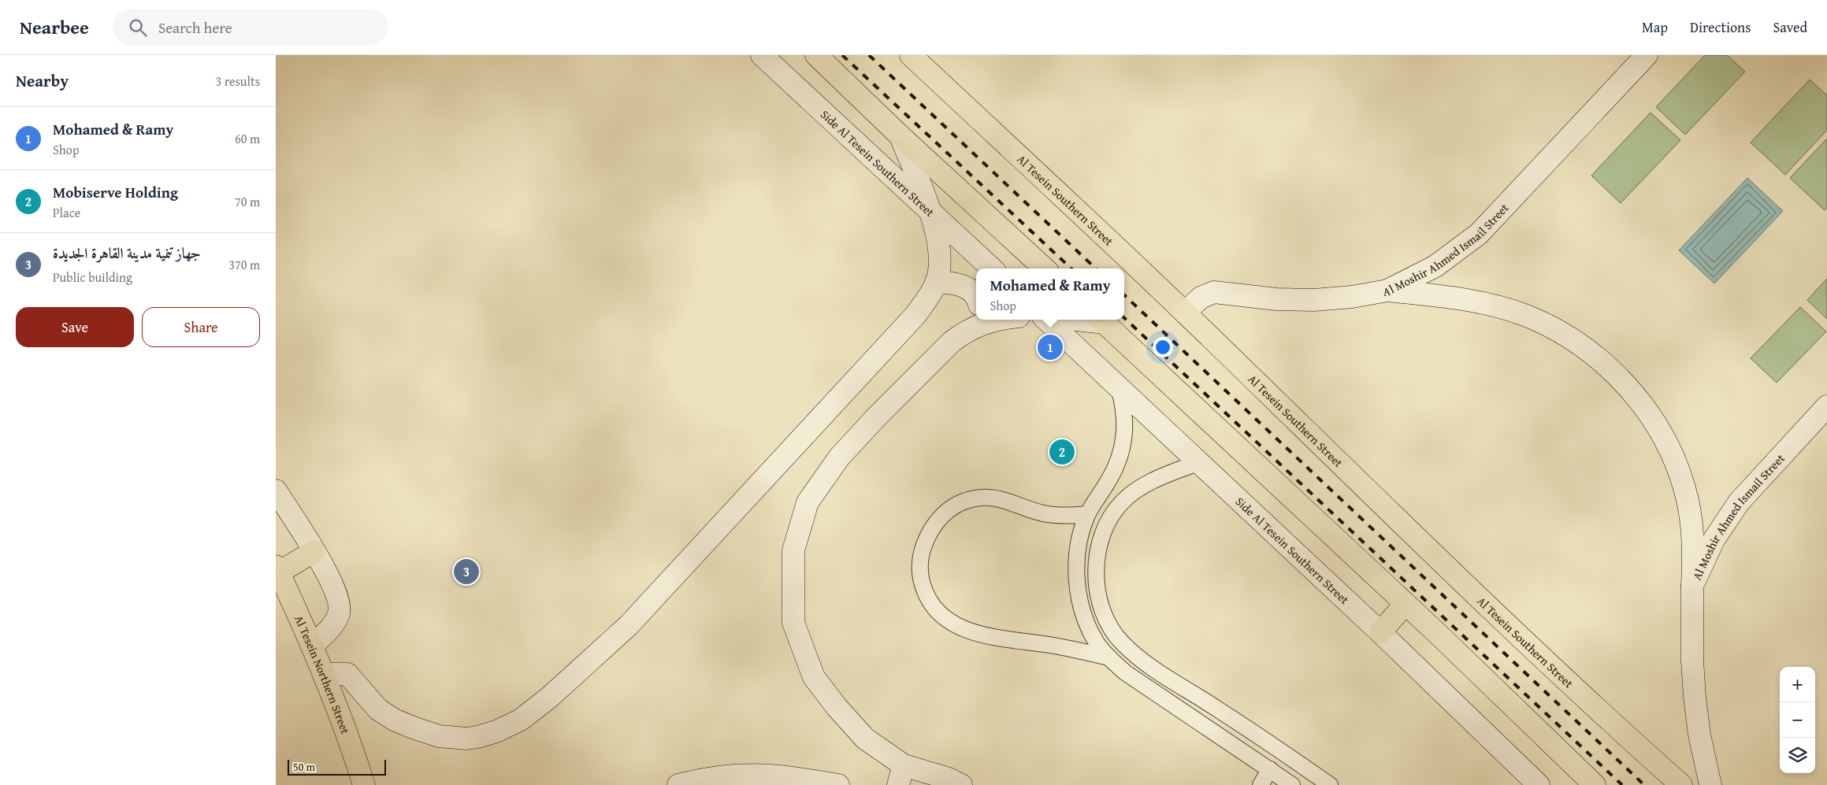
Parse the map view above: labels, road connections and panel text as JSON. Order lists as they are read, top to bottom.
{
  "streets": {
    "main road": ["Al Tesein Southern Street", "Al Tesein Northern Street"],
    "street": ["Side Al Tesein Southern Street", "Al Moshir Ahmed Ismail Street"]
  },
  "crossings": [
    ["Al Tesein Southern Street", "Al Moshir Ahmed Ismail Street"]
  ],
  "scale_bar": "50 m",
  "page": {
    "header": "Nearbee",
    "search": "Search here",
    "nav": ["Map", "Directions", "Saved"],
    "heading": ["Nearby", "3 results"],
    "list": [
      {
        "mark": "1",
        "name": "Mohamed & Ramy",
        "note": "Shop",
        "value": "60 m"
      },
      {
        "mark": "2",
        "name": "Mobiserve Holding",
        "note": "Place",
        "value": "70 m"
      },
      {
        "mark": "3",
        "name": "جهاز تنمية مدينة القاهرة الجديدة",
        "note": "Public building",
        "value": "370 m"
      }
    ],
    "popup": ["Mohamed & Ramy", "Shop"],
    "buttons": ["Save", "Share"],
    "pins": ["1", "2", "3"],
    "map_buttons": ["+", "−"],
    "scale": "50 m"
  }
}
